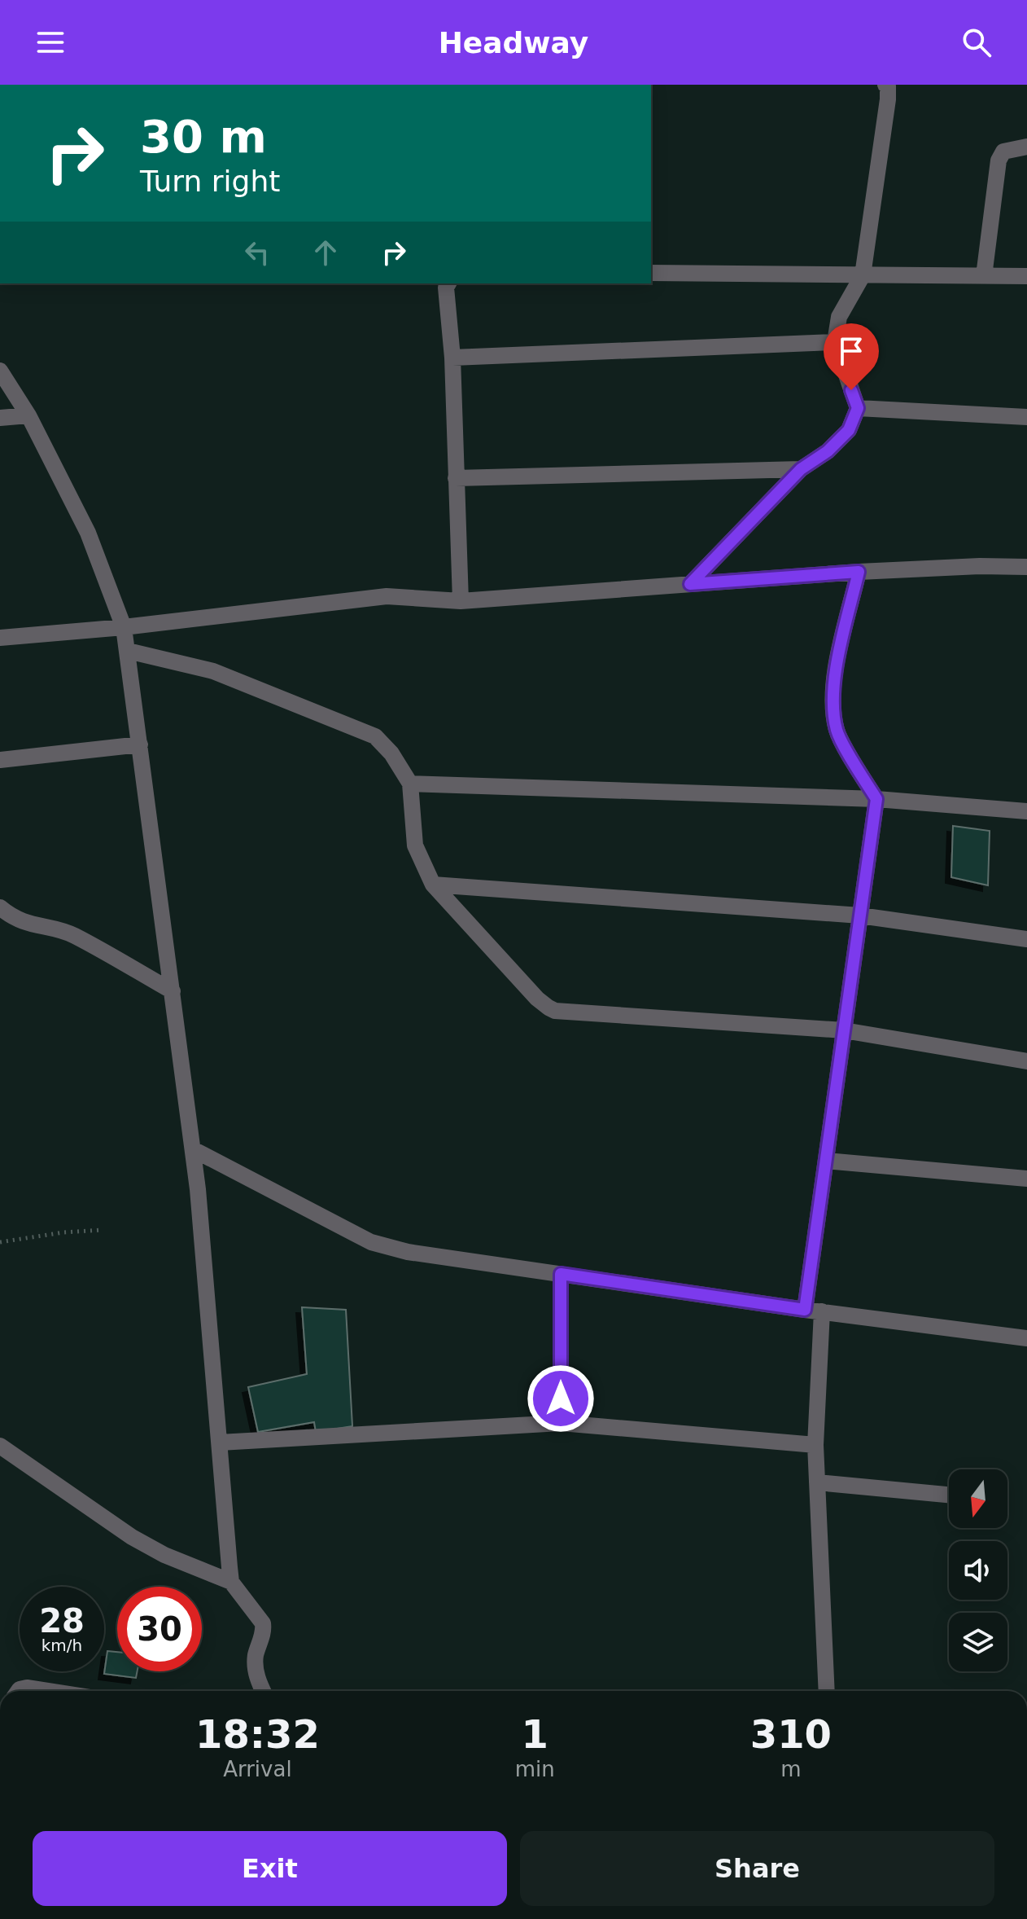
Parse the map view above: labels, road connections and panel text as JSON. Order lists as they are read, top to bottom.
{
  "north": "bottom",
  "page": {
    "header": "Headway",
    "turn": ["30 m", "Turn right"],
    "speed": "28 km/h",
    "limit": "30",
    "eta": [
      "18:32",
      "Arrival",
      "1",
      "min",
      "310",
      "m"
    ],
    "buttons": ["Exit", "Share"]
  }
}
